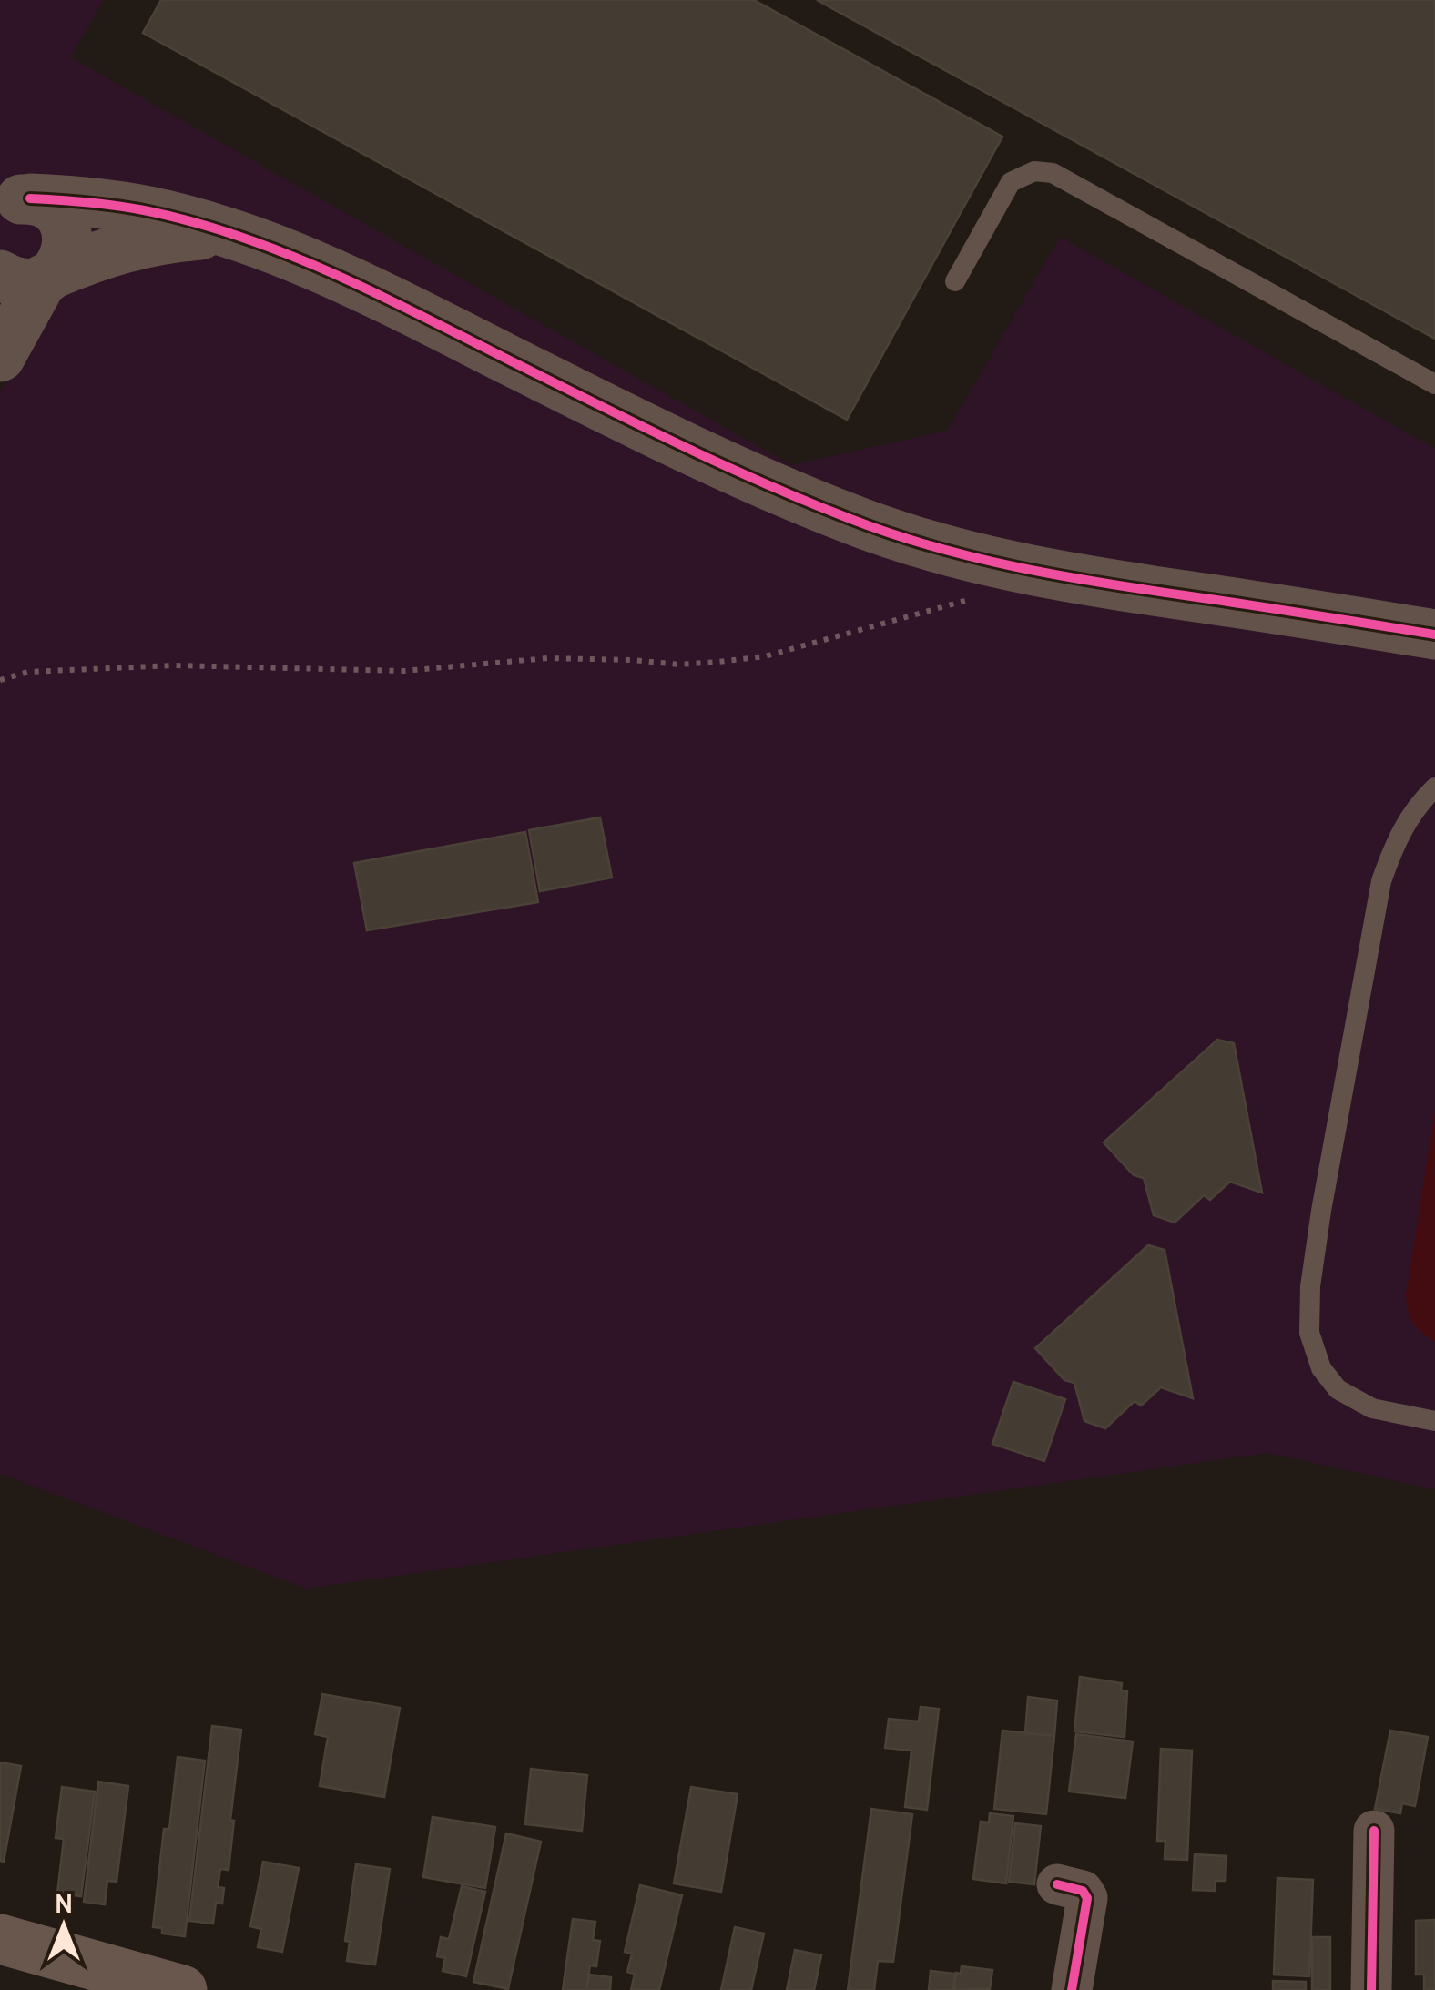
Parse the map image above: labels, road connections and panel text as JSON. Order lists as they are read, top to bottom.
{
  "north": "top"
}
